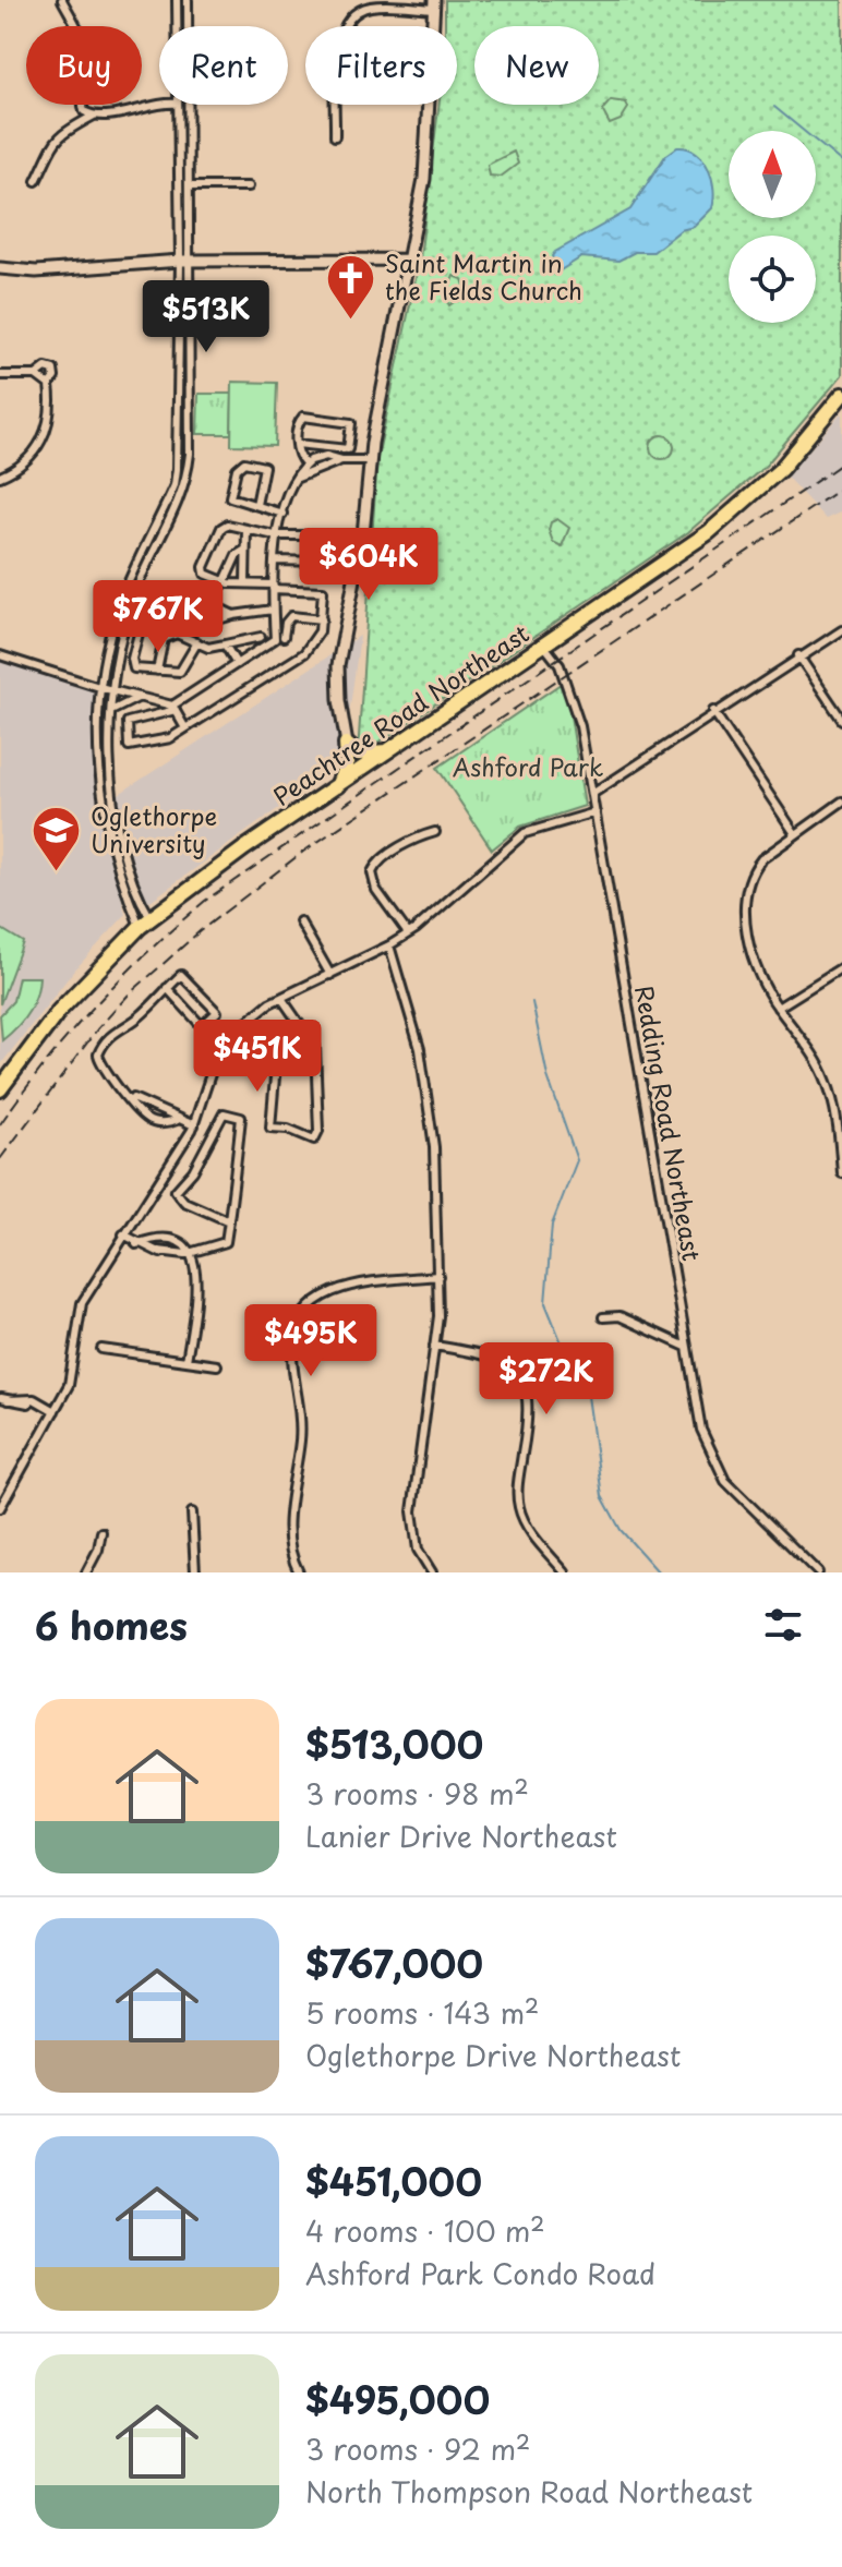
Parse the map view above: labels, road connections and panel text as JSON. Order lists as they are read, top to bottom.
{
  "streets": {
    "highway": ["Peachtree Road Northeast"],
    "street": ["Redding Road Northeast"]
  },
  "crossings": [
    ["Peachtree Road Northeast", "Redding Road Northeast"]
  ],
  "parks": ["Ashford Park"],
  "places": {
    "church": ["Saint Martin in the Fields Church"],
    "school or university": ["Oglethorpe University"]
  },
  "north": "top",
  "page": {
    "chip": [
      "Buy",
      "Rent",
      "Filters",
      "New"
    ],
    "price": [
      "$513K",
      "$604K",
      "$767K",
      "$451K",
      "$495K",
      "$272K"
    ],
    "heading": "6 homes",
    "list": [
      {
        "name": "$513,000",
        "note": "3 rooms · 98 m² · Lanier Drive Northeast"
      },
      {
        "name": "$767,000",
        "note": "5 rooms · 143 m² · Oglethorpe Drive Northeast"
      },
      {
        "name": "$451,000",
        "note": "4 rooms · 100 m² · Ashford Park Condo Road"
      },
      {
        "name": "$495,000",
        "note": "3 rooms · 92 m² · North Thompson Road Northeast"
      }
    ]
  }
}
